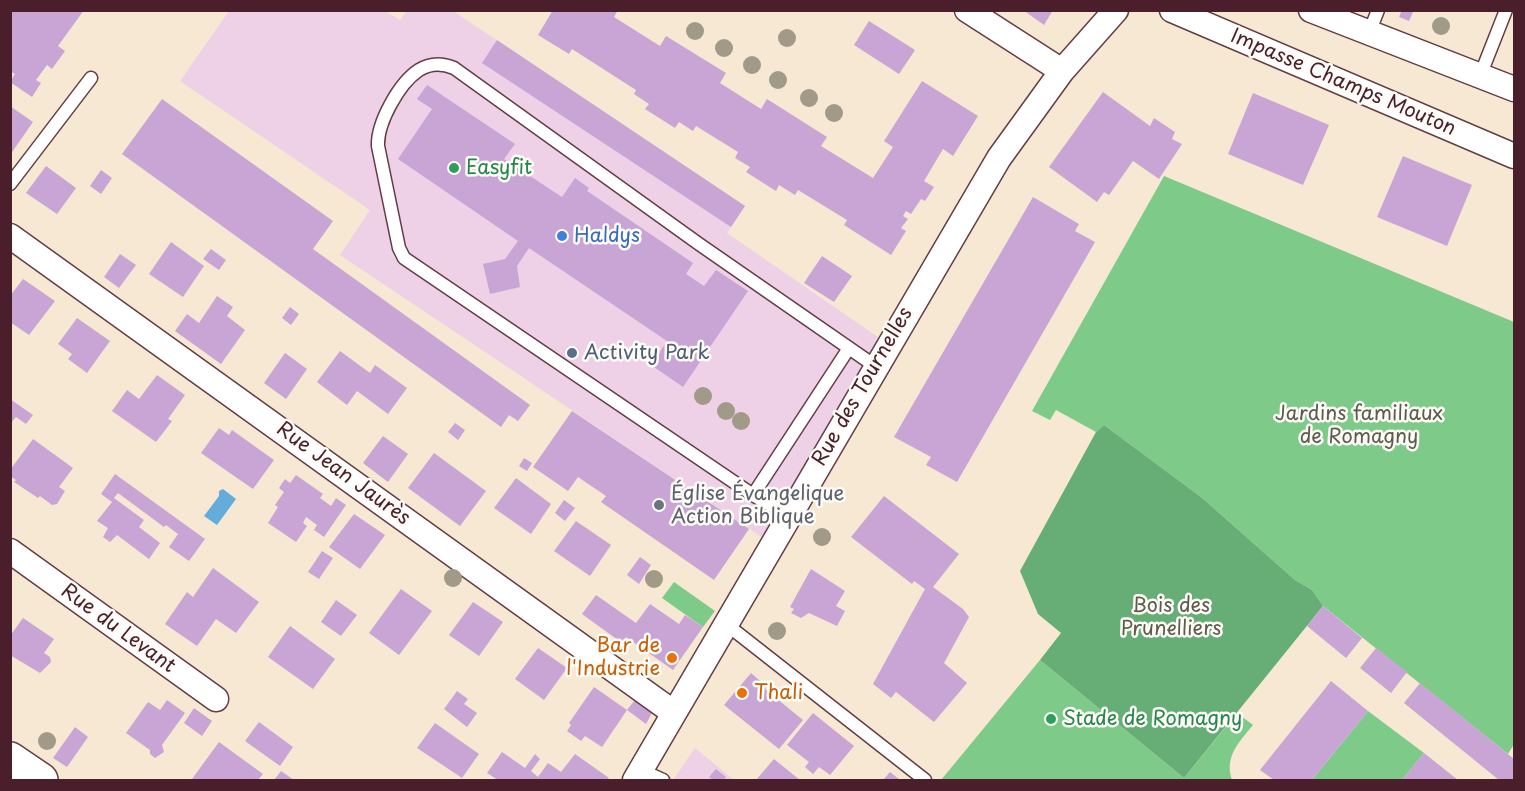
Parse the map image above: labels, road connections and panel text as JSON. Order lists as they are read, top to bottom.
{
  "streets": {
    "street": [
      "Impasse Champs Mouton",
      "Rue des Tournelles",
      "Rue Jean Jaurès",
      "Rue du Levant"
    ]
  },
  "crossings": [
    ["Rue des Tournelles", "Rue Jean Jaurès"]
  ],
  "parks": ["Jardins familiaux de Romagny", "Bois des Prunelliers"],
  "places": [
    "Easyfit",
    "Haldys",
    "Activity Park",
    "Église Évangelique Action Biblique",
    "Bar de l'Industrie",
    "Thali",
    "Stade de Romagny"
  ]
}
